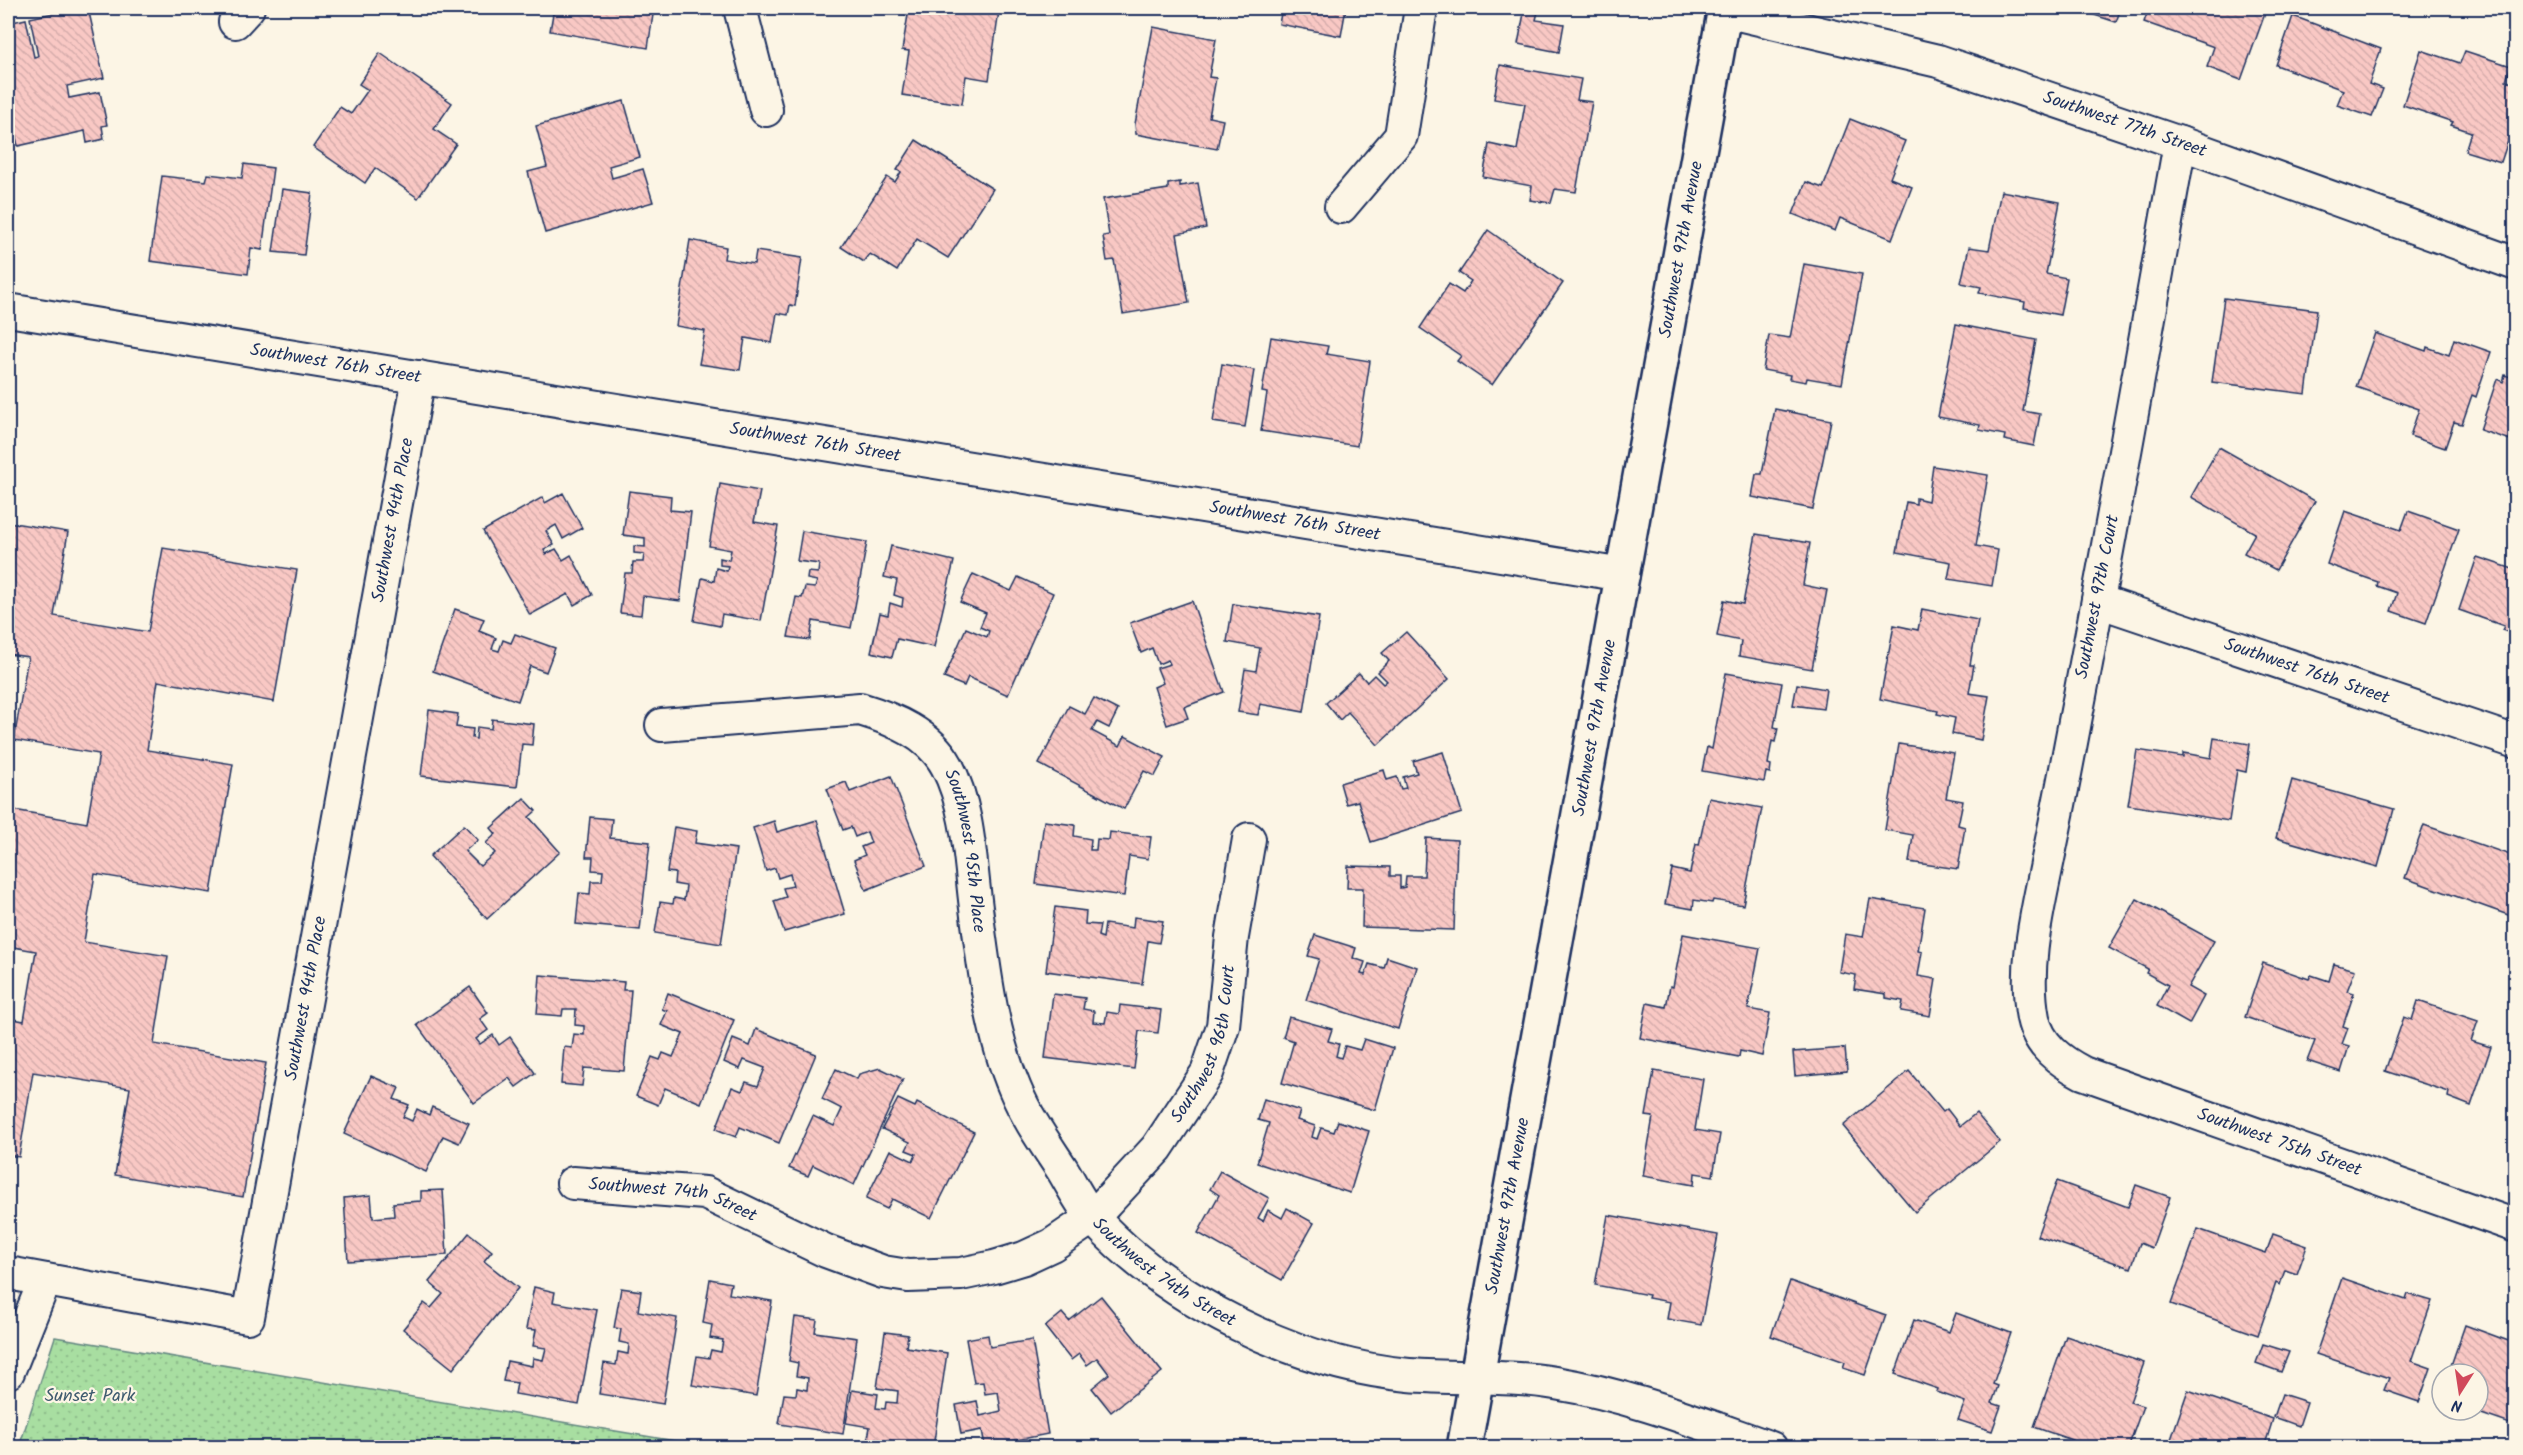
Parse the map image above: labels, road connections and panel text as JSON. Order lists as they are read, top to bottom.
{
  "streets": {
    "street": [
      "Southwest 77th Street",
      "Southwest 97th Avenue",
      "Southwest 76th Street",
      "Southwest 94th Place",
      "Southwest 97th Court",
      "Southwest 95th Place",
      "Southwest 96th Court",
      "Southwest 75th Street",
      "Southwest 74th Street"
    ]
  },
  "crossings": [
    ["Southwest 77th Street", "Southwest 97th Avenue"],
    ["Southwest 77th Street", "Southwest 97th Court"],
    ["Southwest 97th Avenue", "Southwest 76th Street"],
    ["Southwest 97th Avenue", "Southwest 74th Street"],
    ["Southwest 76th Street", "Southwest 94th Place"],
    ["Southwest 76th Street", "Southwest 97th Court"],
    ["Southwest 97th Court", "Southwest 75th Street"],
    ["Southwest 95th Place", "Southwest 96th Court"],
    ["Southwest 95th Place", "Southwest 74th Street"],
    ["Southwest 96th Court", "Southwest 74th Street"]
  ],
  "parks": ["Sunset Park"],
  "north": "bottom"
}
